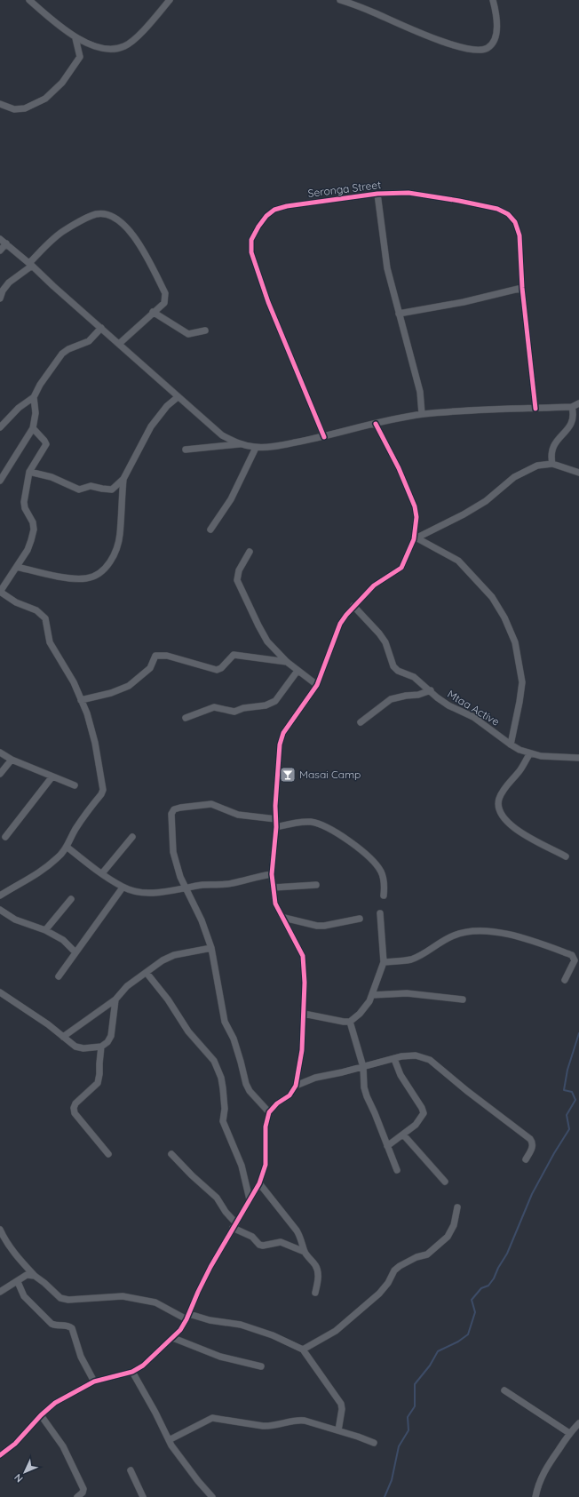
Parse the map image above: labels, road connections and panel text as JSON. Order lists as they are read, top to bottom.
{
  "streets": {
    "street": ["Seronga Street", "Mtaa Active"]
  },
  "places": {
    "bar": ["Masai Camp"]
  },
  "north": "bottom left"
}
